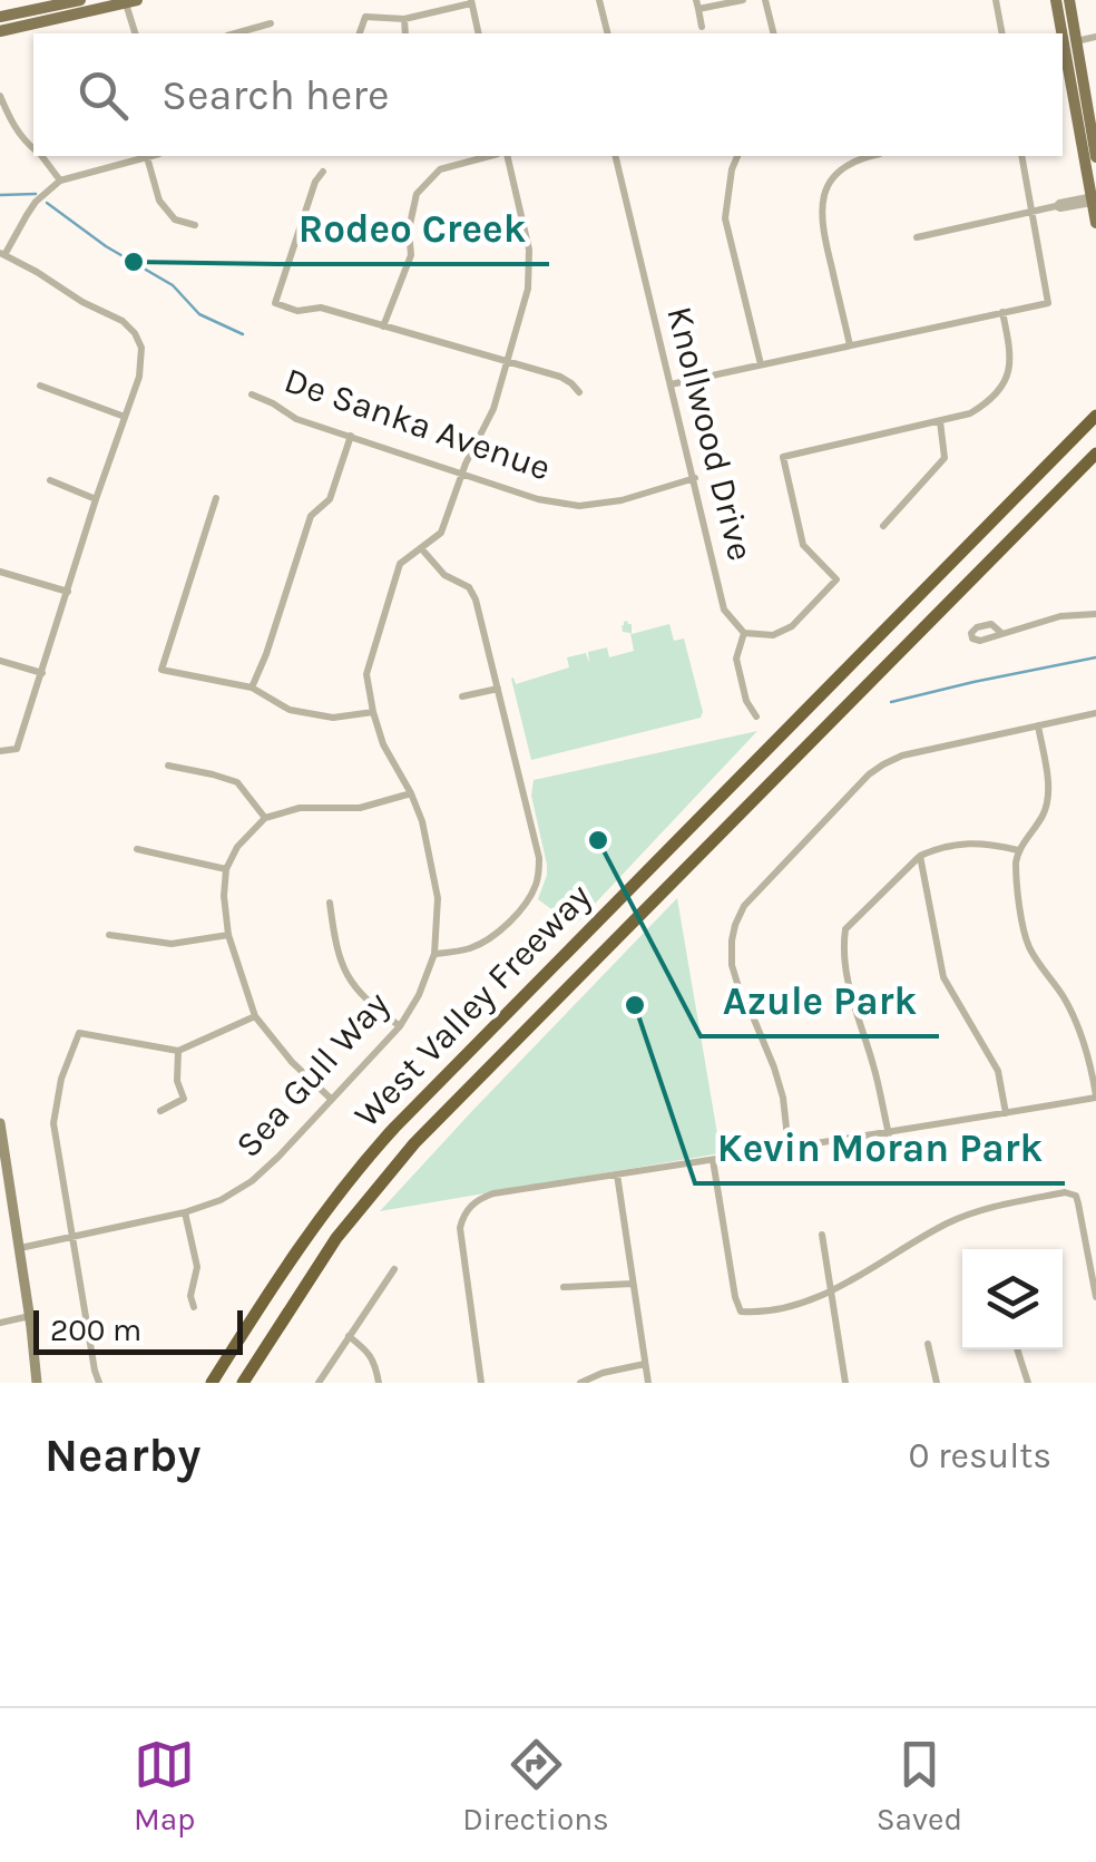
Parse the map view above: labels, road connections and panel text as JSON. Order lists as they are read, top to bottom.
{
  "streets": {
    "highway": ["West Valley Freeway"],
    "street": ["De Sanka Avenue", "Knollwood Drive", "Sea Gull Way"]
  },
  "crossings": [
    ["De Sanka Avenue", "Knollwood Drive"],
    ["De Sanka Avenue", "Sea Gull Way"]
  ],
  "places": ["Rodeo Creek", "Azule Park", "Kevin Moran Park"],
  "scale_bar": "200 m",
  "page": {
    "search": "Search here",
    "scale": "200 m",
    "heading": ["Nearby", "0 results"],
    "nav": ["Map", "Directions", "Saved"]
  }
}
